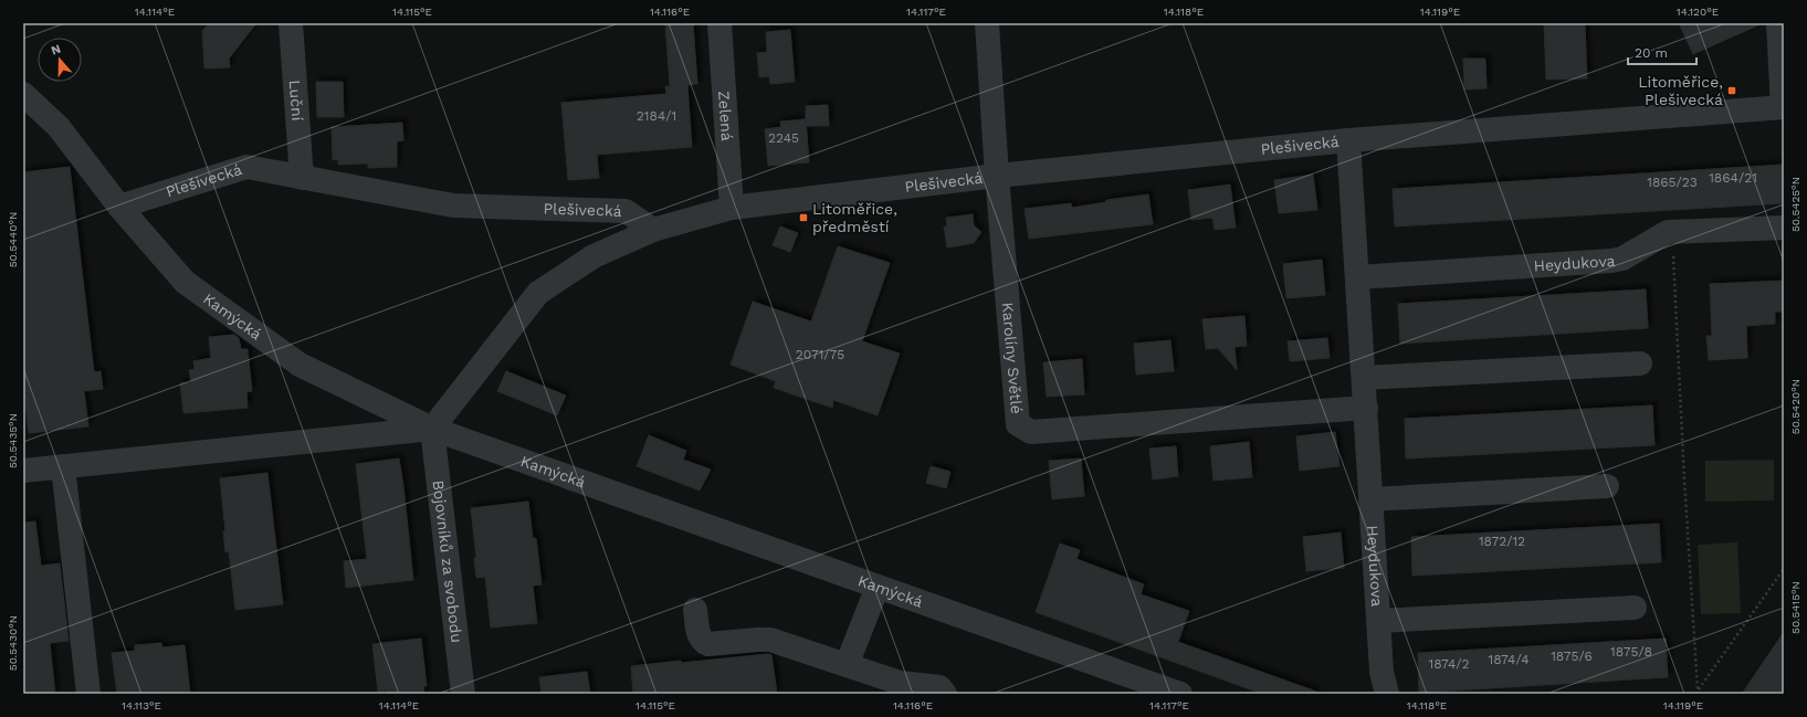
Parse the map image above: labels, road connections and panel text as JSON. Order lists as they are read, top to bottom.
{
  "streets": {
    "street": [
      "Luční",
      "Zelená",
      "Plešivecká",
      "Heydukova",
      "Kamýcká",
      "Karolíny Světlé",
      "Bojovníků za svobodu"
    ]
  },
  "crossings": [
    ["Luční", "Plešivecká"],
    ["Zelená", "Plešivecká"],
    ["Plešivecká", "Heydukova"],
    ["Plešivecká", "Kamýcká"],
    ["Plešivecká", "Karolíny Světlé"],
    ["Heydukova", "Karolíny Světlé"],
    ["Kamýcká", "Bojovníků za svobodu"]
  ],
  "places": {
    "transit": ["Litoměřice, Plešivecká", "Litoměřice, předměstí"]
  },
  "house_numbers": [
    "2184/1",
    "2245",
    "1864/21",
    "1865/23",
    "2071/75",
    "1872/12",
    "1875/8",
    "1875/6",
    "1874/4",
    "1874/2"
  ],
  "scale_bar": "20 m",
  "north": "top",
  "coordinates": [
    "14.114°E",
    "14.115°E",
    "14.116°E",
    "14.117°E",
    "14.118°E",
    "14.119°E",
    "14.120°E",
    "50.5425°N",
    "50.5440°N",
    "50.5420°N",
    "50.5435°N",
    "50.5415°N",
    "50.5430°N",
    "14.113°E"
  ]
}
